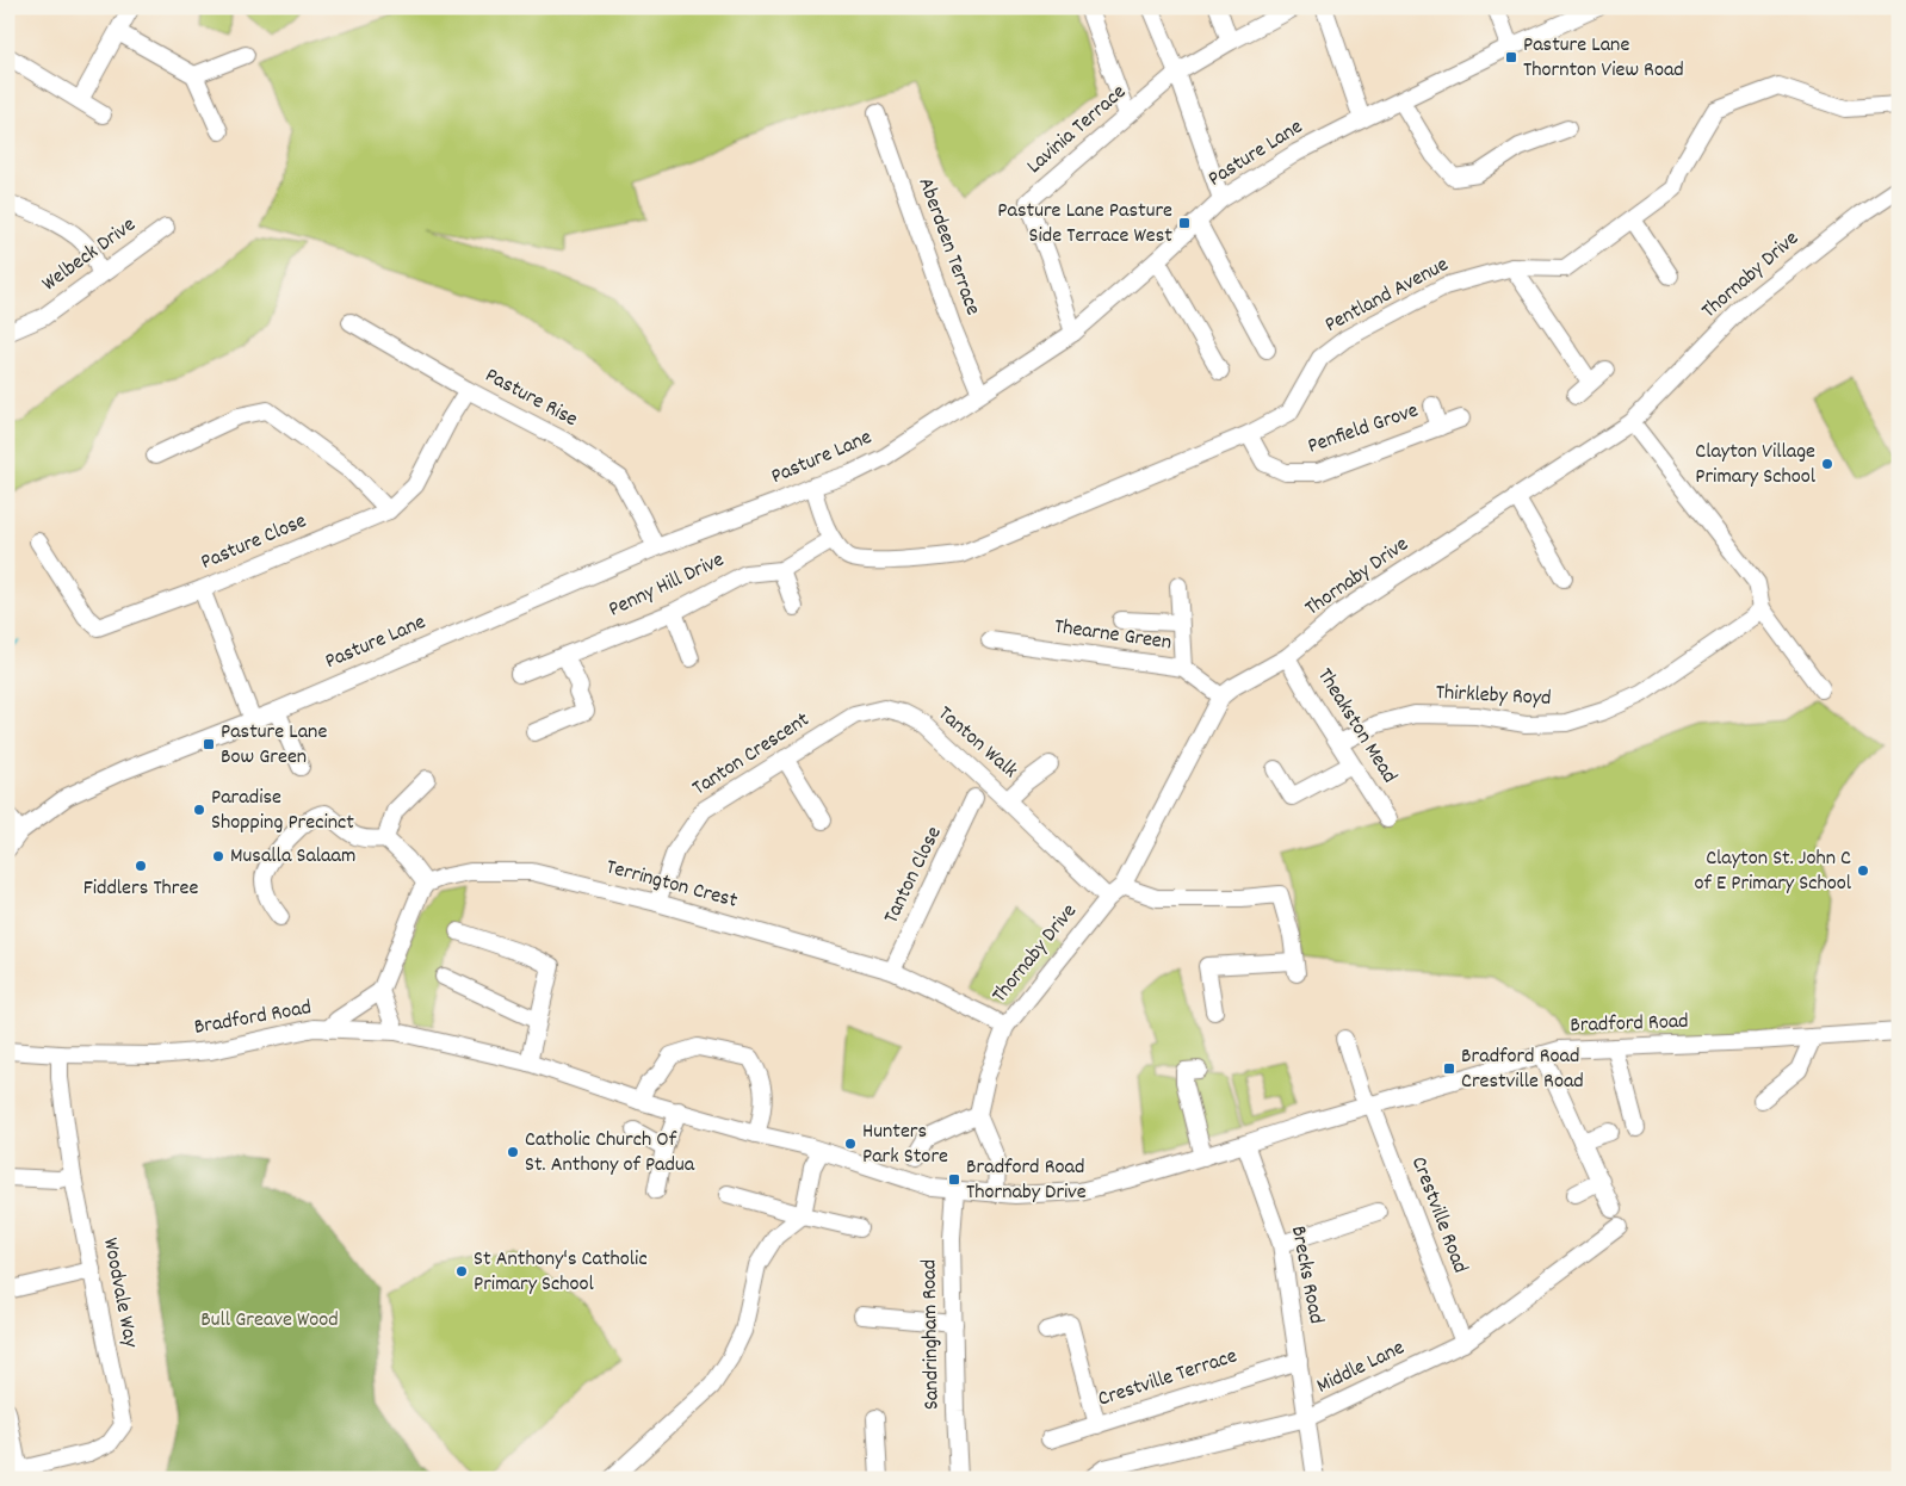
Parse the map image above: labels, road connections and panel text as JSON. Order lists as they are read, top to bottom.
{
  "streets": {
    "street": [
      "Lavinia Terrace",
      "Pasture Lane",
      "Aberdeen Terrace",
      "Welbeck Drive",
      "Thornaby Drive",
      "Pentland Avenue",
      "Pasture Rise",
      "Penfield Grove",
      "Pasture Close",
      "Penny Hill Drive",
      "Thearne Green",
      "Thirkleby Royd",
      "Theakston Mead",
      "Tanton Walk",
      "Tanton Crescent",
      "Tanton Close",
      "Terrington Crest",
      "Bradford Road",
      "Crestville Road",
      "Brecks Road",
      "Woodvale Way",
      "Sandringham Road",
      "Middle Lane",
      "Crestville Terrace"
    ]
  },
  "crossings": [
    ["Lavinia Terrace", "Pasture Lane"],
    ["Pasture Lane", "Aberdeen Terrace"],
    ["Pasture Lane", "Pentland Avenue"],
    ["Pasture Lane", "Pasture Rise"],
    ["Thornaby Drive", "Thearne Green"],
    ["Thornaby Drive", "Theakston Mead"],
    ["Thornaby Drive", "Tanton Walk"],
    ["Thornaby Drive", "Terrington Crest"],
    ["Pentland Avenue", "Penfield Grove"],
    ["Pentland Avenue", "Penny Hill Drive"],
    ["Pasture Rise", "Pasture Close"],
    ["Thirkleby Royd", "Theakston Mead"],
    ["Tanton Walk", "Tanton Crescent"],
    ["Tanton Crescent", "Terrington Crest"],
    ["Tanton Close", "Terrington Crest"],
    ["Bradford Road", "Crestville Road"],
    ["Bradford Road", "Brecks Road"],
    ["Bradford Road", "Woodvale Way"],
    ["Bradford Road", "Sandringham Road"],
    ["Crestville Road", "Middle Lane"],
    ["Brecks Road", "Middle Lane"],
    ["Brecks Road", "Crestville Terrace"]
  ],
  "parks": ["Bull Greave Wood"],
  "places": {
    "transit": [
      "Pasture Lane Thornton View Road",
      "Pasture Lane Pasture Side Terrace West",
      "Pasture Lane Bow Green",
      "Bradford Road Crestville Road",
      "Bradford Road Thornaby Drive"
    ],
    "other": [
      "Clayton Village Primary School",
      "Paradise Shopping Precinct",
      "Musalla Salaam",
      "Fiddlers Three",
      "Clayton St. John C of E Primary School",
      "Hunters Park Store",
      "Catholic Church Of St. Anthony of Padua",
      "St Anthony's Catholic Primary School"
    ]
  }
}
